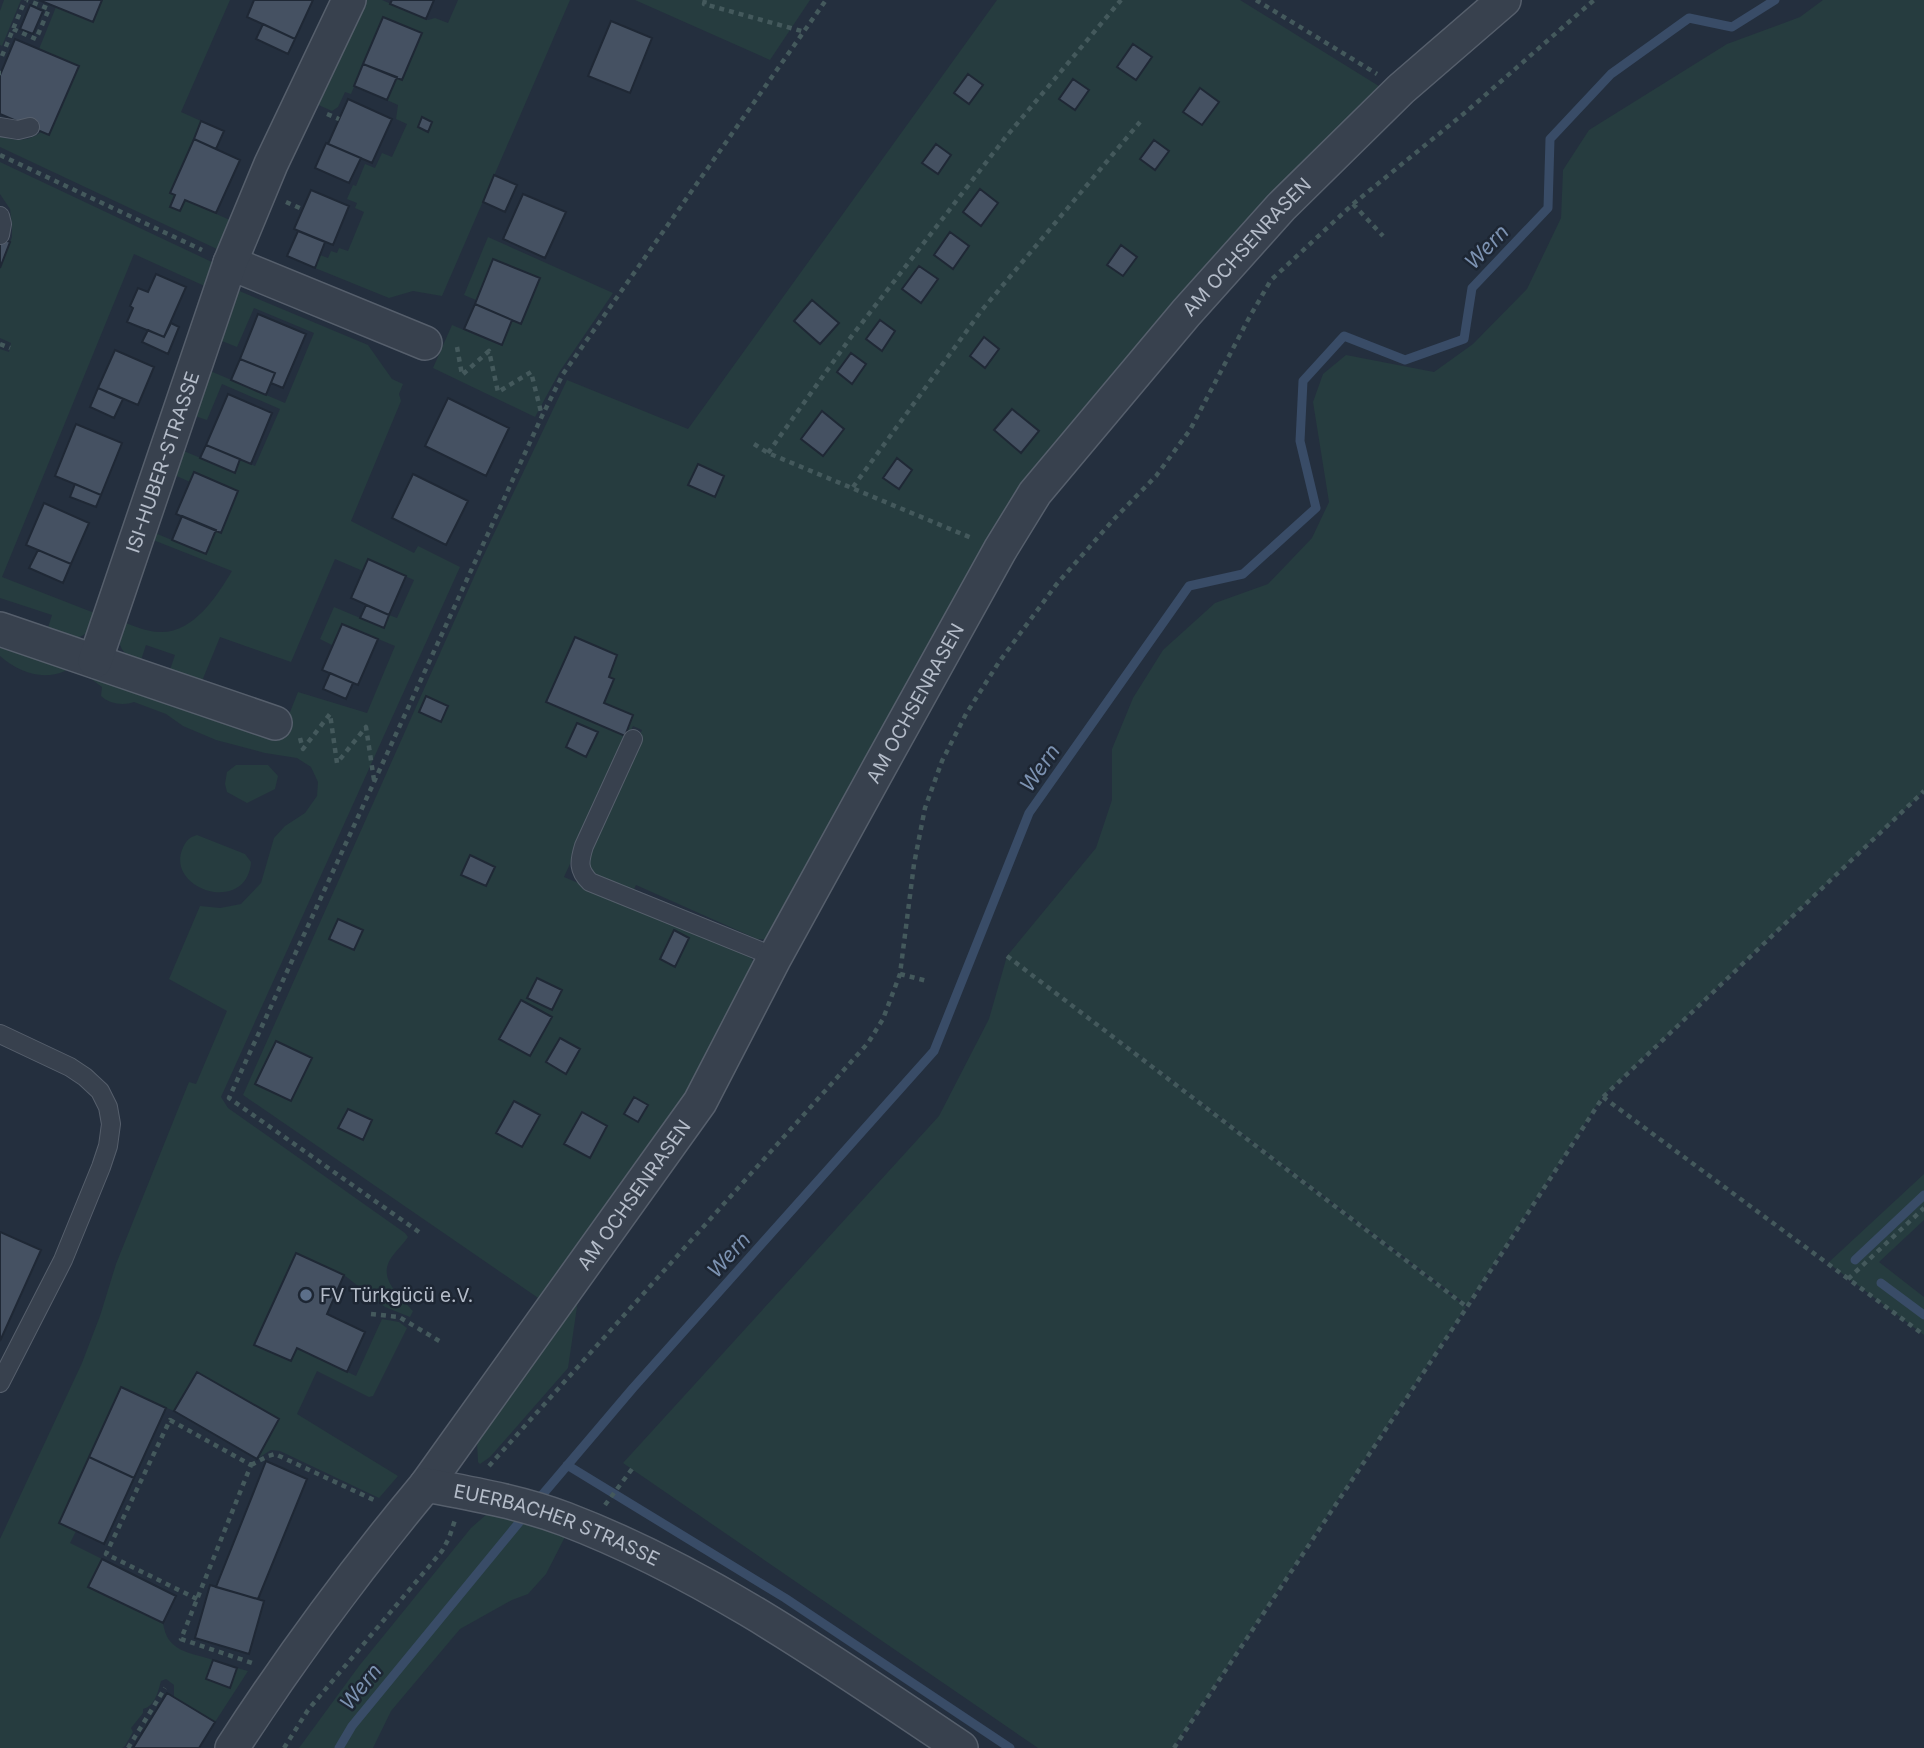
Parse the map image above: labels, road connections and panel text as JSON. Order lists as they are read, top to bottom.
{
  "streets": {
    "street": ["AM OCHSENRASEN", "ISI-HUBER-STRASSE", "EUERBACHER STRASSE"]
  },
  "crossings": [
    ["AM OCHSENRASEN", "EUERBACHER STRASSE"]
  ],
  "water": ["Wern"],
  "places": ["FV Türkgücü e.V."]
}
